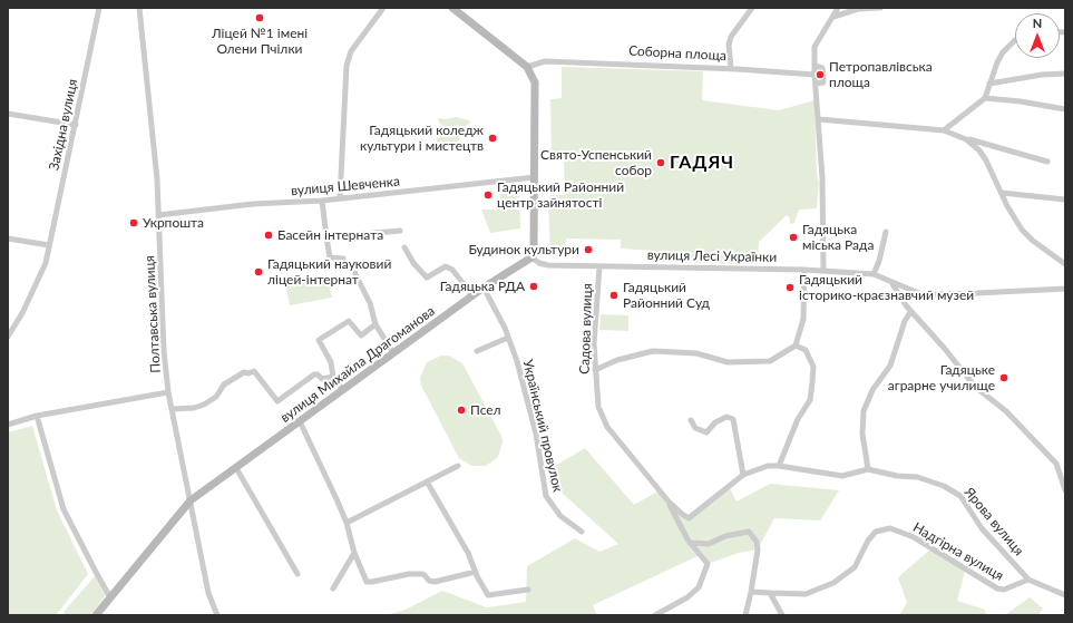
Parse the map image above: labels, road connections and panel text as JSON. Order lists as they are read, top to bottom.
{
  "streets": {
    "street": [
      "Соборна площа",
      "Західна вулиця",
      "вулиця Шевченка",
      "вулиця Лесі Українки",
      "Полтавська вулиця",
      "Садова вулиця",
      "вулиця Михайла Драгоманова",
      "Український провулок",
      "Ярова вулиця",
      "Надгірна вулиця"
    ]
  },
  "crossings": [
    ["вулиця Шевченка", "Полтавська вулиця"],
    ["вулиця Лесі Українки", "Садова вулиця"],
    ["вулиця Лесі Українки", "вулиця Михайла Драгоманова"],
    ["Полтавська вулиця", "вулиця Михайла Драгоманова"],
    ["Садова вулиця", "Ярова вулиця"],
    ["вулиця Михайла Драгоманова", "Український провулок"],
    ["Ярова вулиця", "Надгірна вулиця"]
  ],
  "districts": ["ГАДЯЧ"],
  "places": [
    "Ліцей №1 імені Олени Пчілки",
    "Петропавлівська площа",
    "Гадяцький коледж культури і мистецтв",
    "Свято-Успенський собор",
    "Гадяцький Районний центр зайнятості",
    "Укрпошта",
    "Басейн інтерната",
    "Гадяцька міська Рада",
    "Будинок культури",
    "Гадяцький науковий ліцей-інтернат",
    "Гадяцька РДА",
    "Гадяцький історико-краєзнавчий музей",
    "Гадяцький Районний Суд",
    "Гадяцьке аграрне училище",
    "Псел"
  ],
  "north": "top"
}
